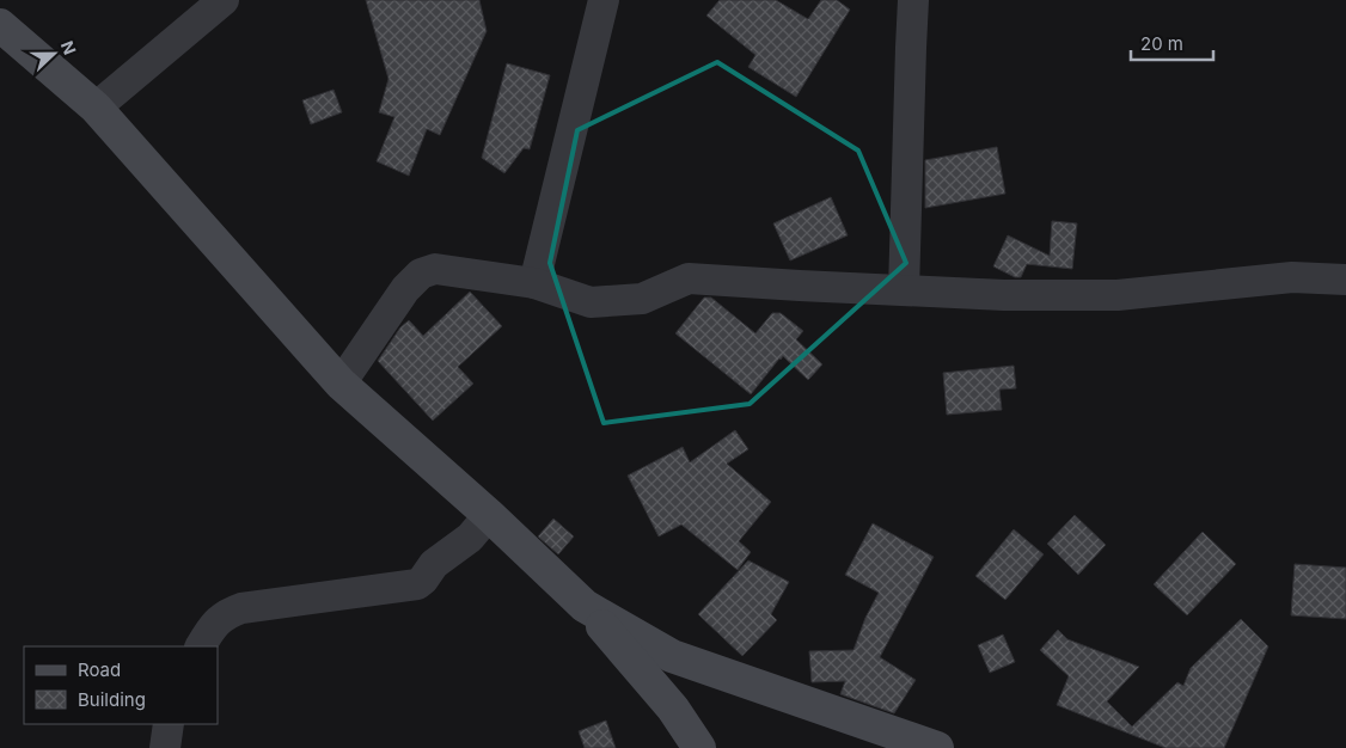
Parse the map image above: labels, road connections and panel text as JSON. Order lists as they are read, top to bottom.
{
  "legend": ["Road", "Building"],
  "scale_bar": "20 m",
  "north": "right"
}
